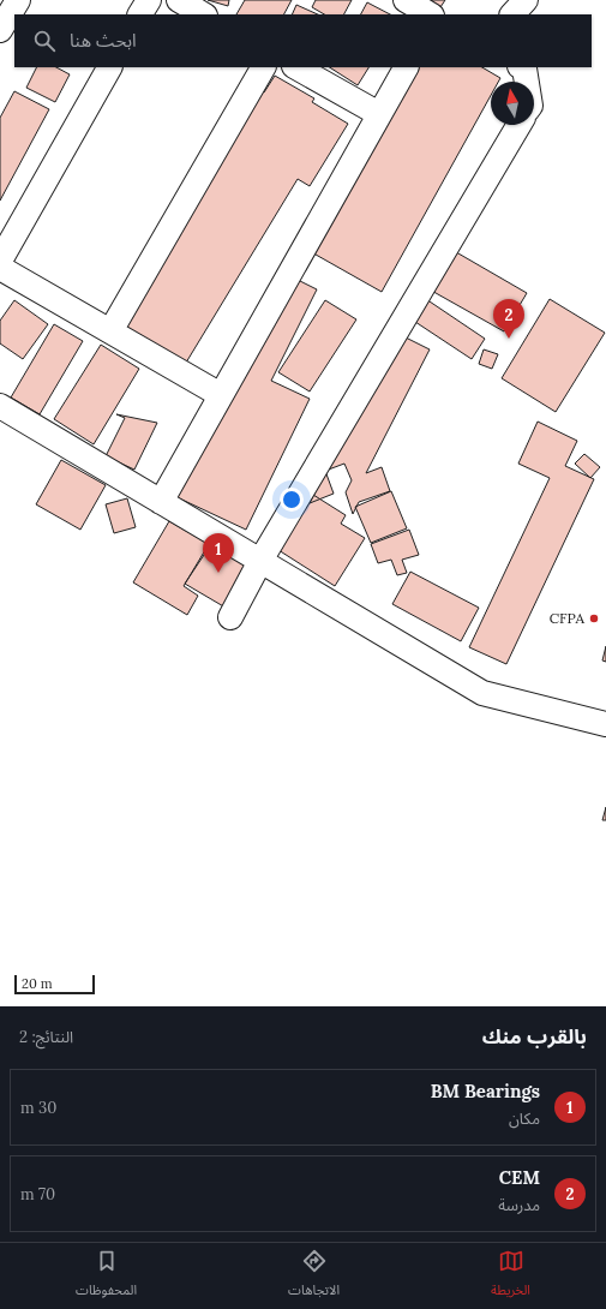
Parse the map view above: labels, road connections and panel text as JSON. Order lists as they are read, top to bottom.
{
  "places": ["CFPA"],
  "scale_bar": "20 m",
  "north": "top",
  "page": {
    "search": "ابحث هنا",
    "pins": ["2", "1"],
    "scale": "20 m",
    "heading": ["بالقرب منك", "النتائج: 2"],
    "list": [
      {
        "mark": "1",
        "name": "BM Bearings",
        "note": "مكان",
        "value": "30 m"
      },
      {
        "mark": "2",
        "name": "CEM",
        "note": "مدرسة",
        "value": "70 m"
      }
    ],
    "nav": ["الخريطة", "الاتجاهات", "المحفوظات"]
  }
}
